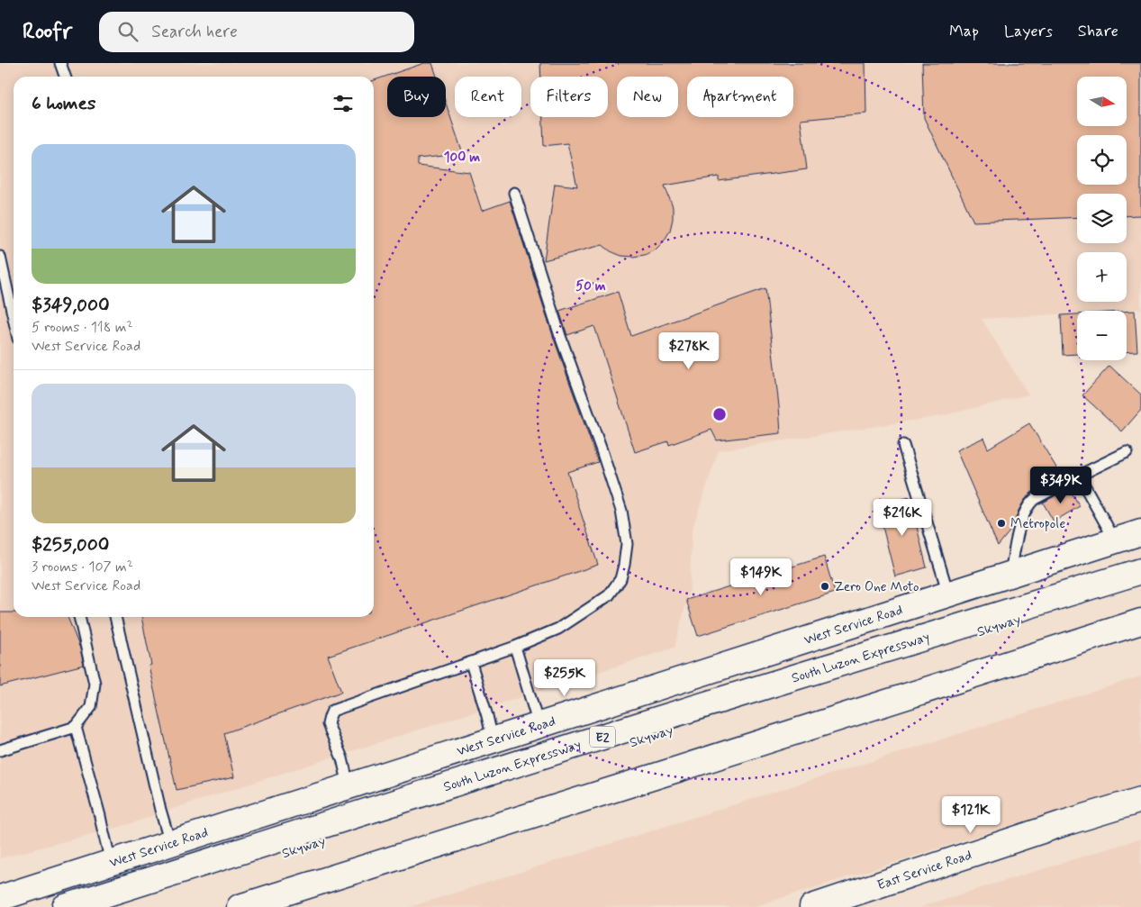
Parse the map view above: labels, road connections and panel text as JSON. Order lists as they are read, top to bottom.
{
  "streets": {
    "main road": [
      "West Service Road",
      "Skyway",
      "South Luzon Expressway",
      "E2",
      "East Service Road"
    ]
  },
  "places": ["Metropole", "Zero One Moto"],
  "north": "right",
  "page": {
    "header": "Roofr",
    "search": "Search here",
    "nav": ["Map", "Layers", "Share"],
    "map_buttons": ["+", "−"],
    "chip": [
      "Buy",
      "Rent",
      "Filters",
      "New",
      "Apartment"
    ],
    "heading": "6 homes",
    "list": [
      {
        "name": "$349,000",
        "note": "5 rooms · 118 m² · West Service Road"
      },
      {
        "name": "$255,000",
        "note": "3 rooms · 107 m² · West Service Road"
      }
    ],
    "price": [
      "$278K",
      "$349K",
      "$216K",
      "$149K",
      "$255K",
      "$121K"
    ]
  },
  "rings": ["100 m", "50 m"]
}
